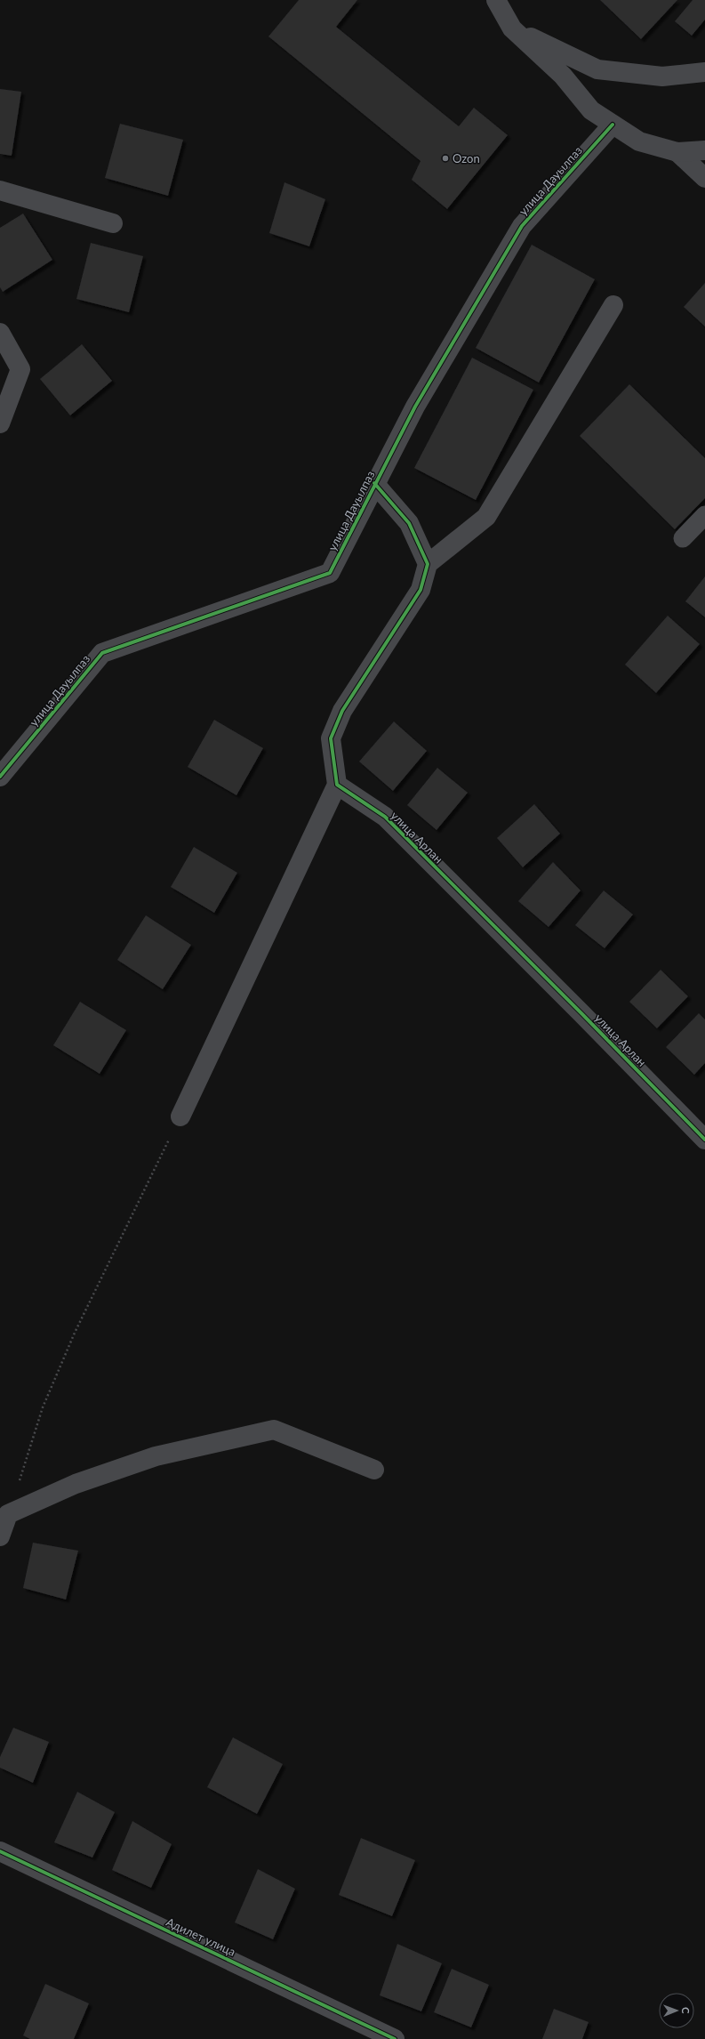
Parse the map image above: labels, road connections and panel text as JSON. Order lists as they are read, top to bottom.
{
  "streets": {
    "street": ["улица Дауылпаз", "улица Арлан", "Адилет улица"]
  },
  "places": ["Ozon"],
  "north": "right"
}
